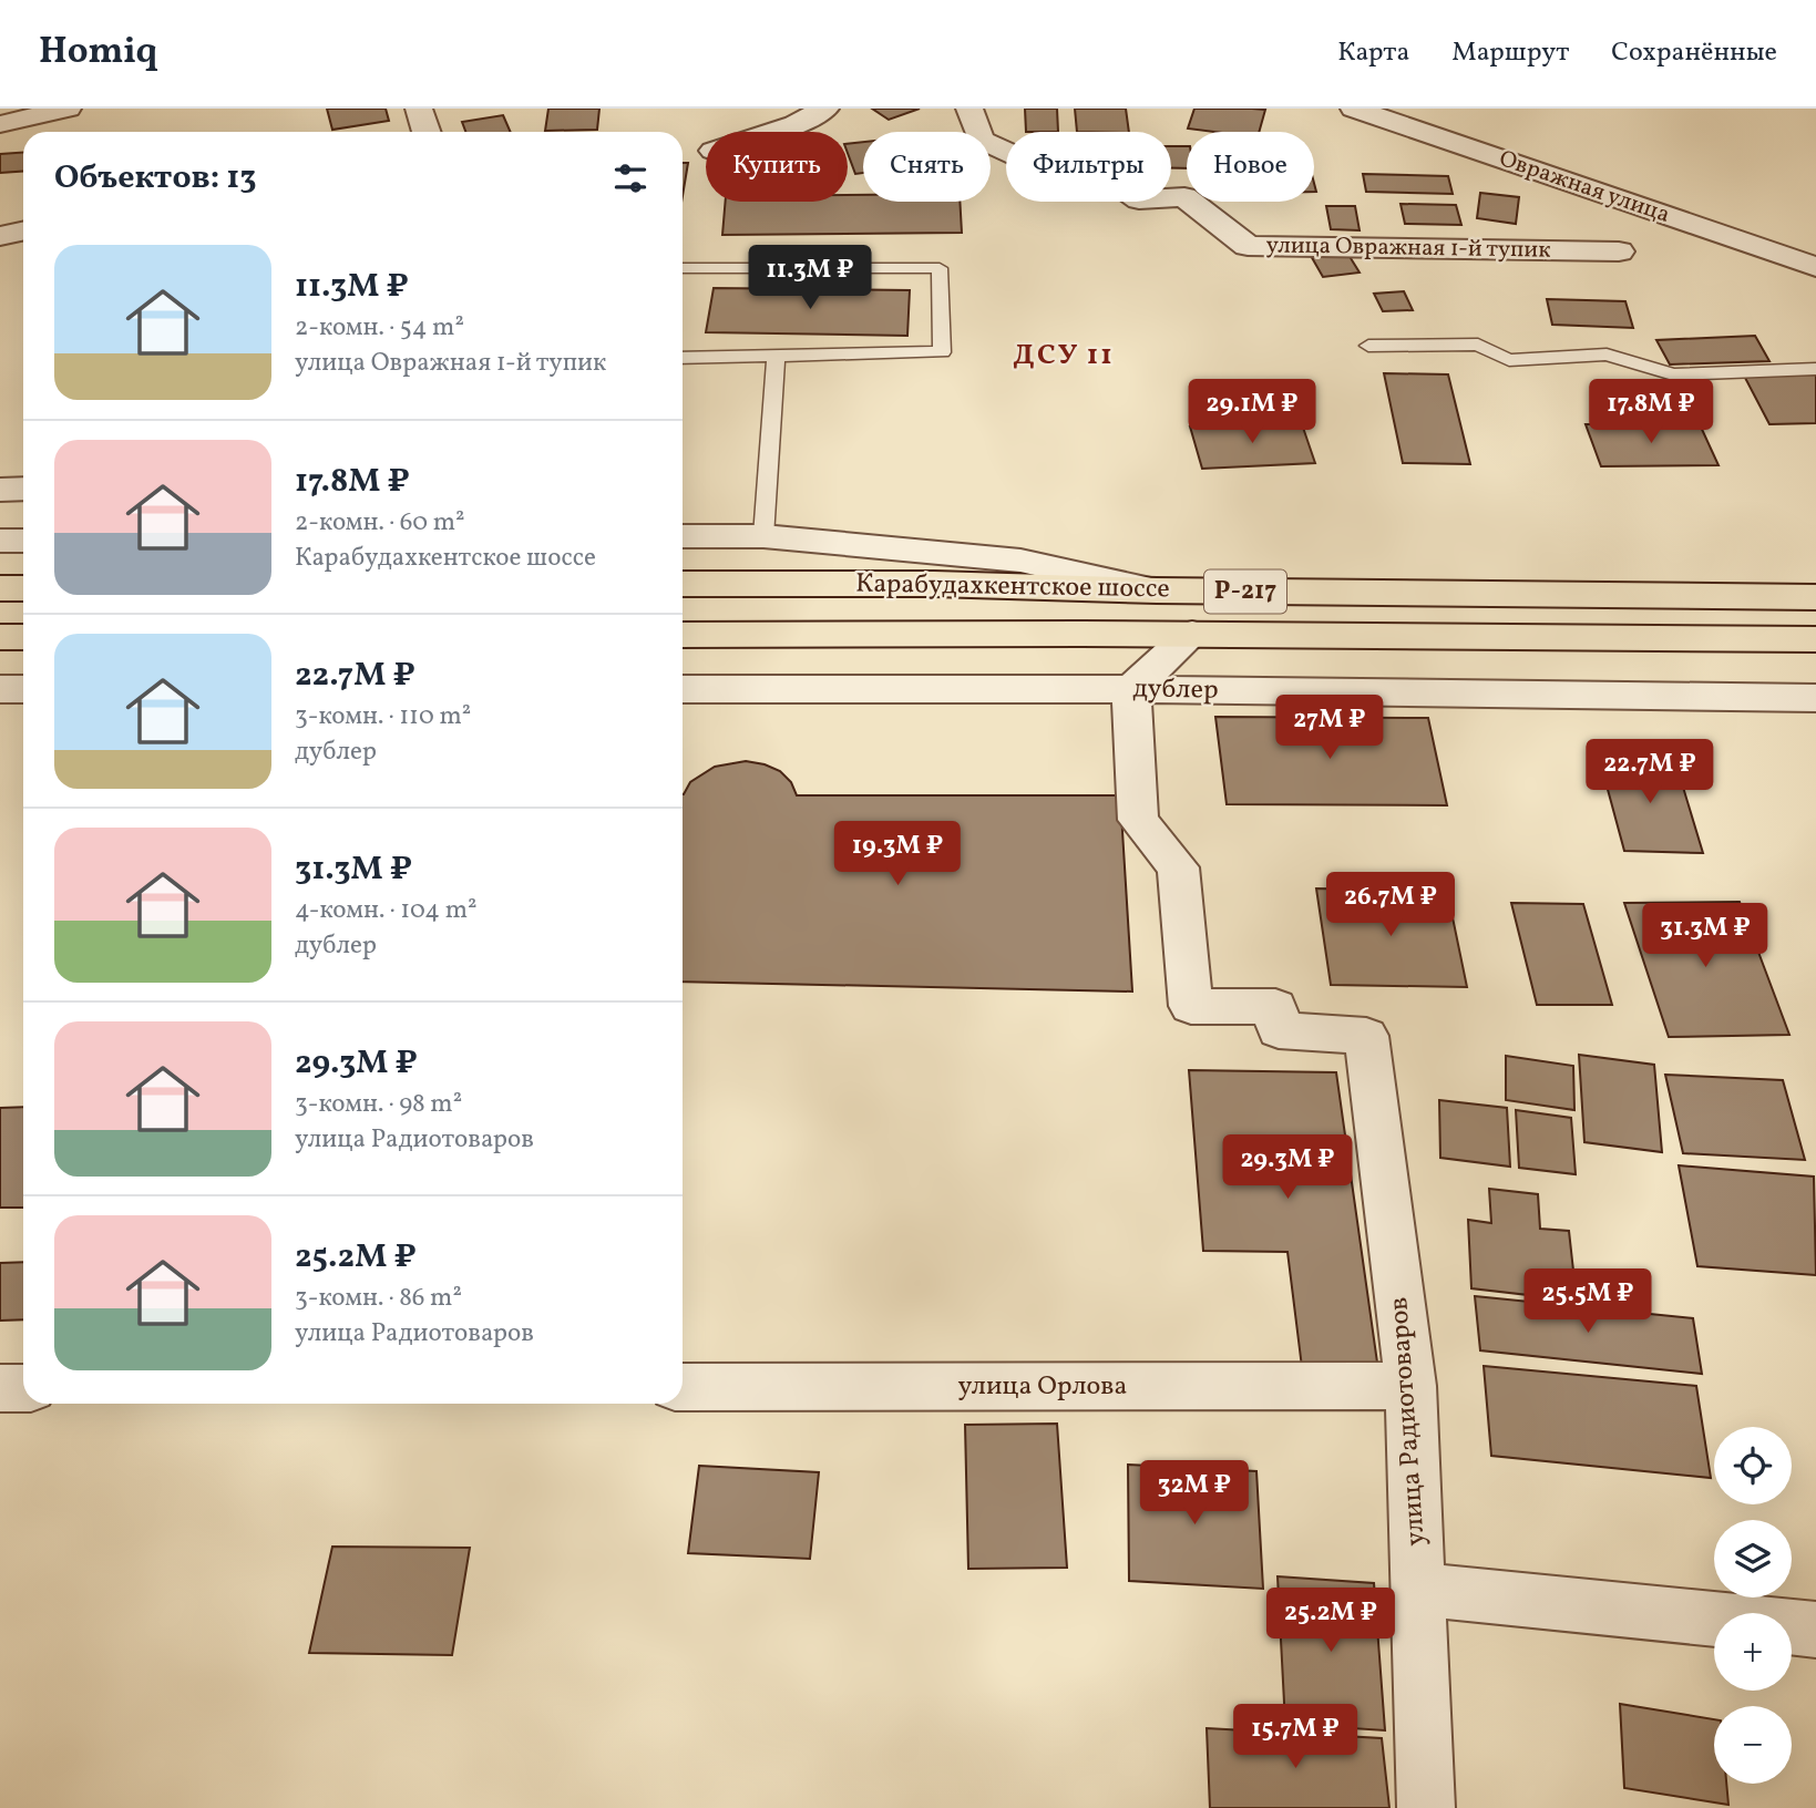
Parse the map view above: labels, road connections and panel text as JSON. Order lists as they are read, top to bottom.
{
  "streets": {
    "highway": ["Карабудахкентское шоссе", "Р-217"],
    "street": [
      "Овражная улица",
      "улица Овражная 1-й тупик",
      "дублер",
      "улица Орлова",
      "улица Радиотоваров"
    ]
  },
  "crossings": [
    ["дублер", "улица Радиотоваров"],
    ["улица Орлова", "улица Радиотоваров"]
  ],
  "districts": ["ДСУ 11"],
  "page": {
    "header": "Homiq",
    "nav": ["Карта", "Маршрут", "Сохранённые"],
    "chip": [
      "Купить",
      "Снять",
      "Фильтры",
      "Новое"
    ],
    "heading": "Объектов: 13",
    "list": [
      {
        "name": "11.3M ₽",
        "note": "2-комн. · 54 m² · улица Овражная 1-й тупик"
      },
      {
        "name": "17.8M ₽",
        "note": "2-комн. · 60 m² · Карабудахкентское шоссе"
      },
      {
        "name": "22.7M ₽",
        "note": "3-комн. · 110 m² · дублер"
      },
      {
        "name": "31.3M ₽",
        "note": "4-комн. · 104 m² · дублер"
      },
      {
        "name": "29.3M ₽",
        "note": "3-комн. · 98 m² · улица Радиотоваров"
      },
      {
        "name": "25.2M ₽",
        "note": "3-комн. · 86 m² · улица Радиотоваров"
      }
    ],
    "price": [
      "11.3M ₽",
      "29.1M ₽",
      "17.8M ₽",
      "27M ₽",
      "22.7M ₽",
      "19.3M ₽",
      "26.7M ₽",
      "31.3M ₽",
      "29.3M ₽",
      "25.5M ₽",
      "32M ₽",
      "25.2M ₽",
      "15.7M ₽"
    ],
    "map_buttons": ["+", "−"]
  }
}
